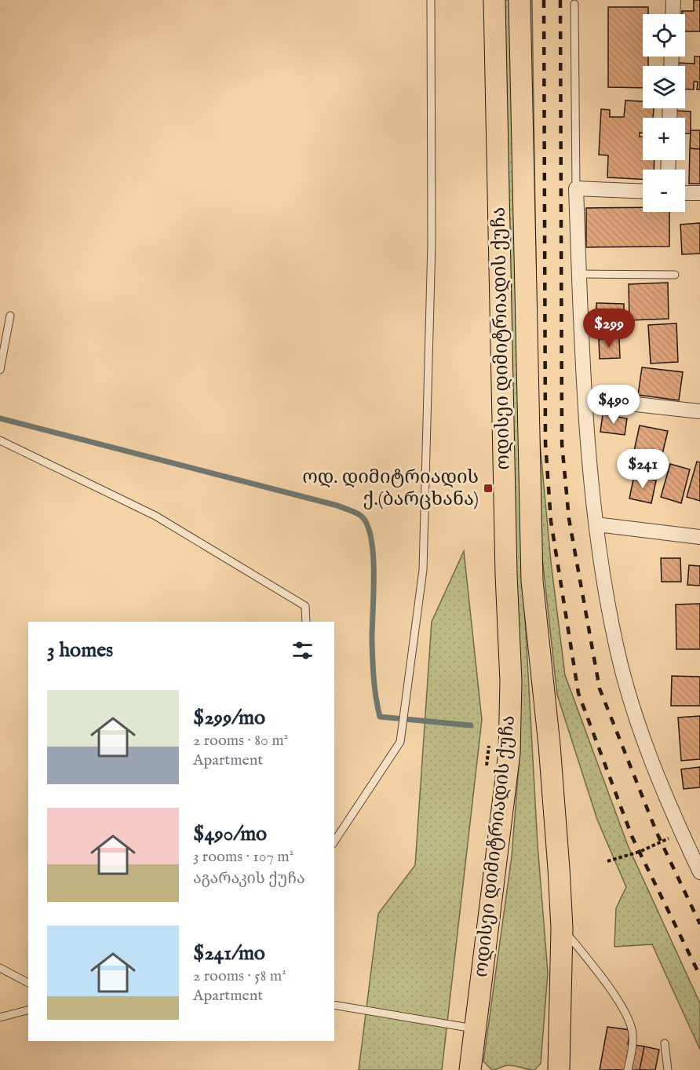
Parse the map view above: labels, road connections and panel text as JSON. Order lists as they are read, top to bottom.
{
  "streets": {
    "main road": ["ოდისეი დიმიტრიადის ქუჩა"]
  },
  "places": {
    "transit": ["ოდ. დიმიტრიადის ქ.(ბარცხანა)"]
  },
  "page": {
    "map_buttons": ["+", "−"],
    "price": ["$299", "$490", "$241"],
    "heading": "3 homes",
    "list": [
      {
        "name": "$299/mo",
        "note": "2 rooms · 80 m² · Apartment"
      },
      {
        "name": "$490/mo",
        "note": "3 rooms · 107 m² · აგარაკის ქუჩა"
      },
      {
        "name": "$241/mo",
        "note": "2 rooms · 58 m² · Apartment"
      }
    ]
  }
}
